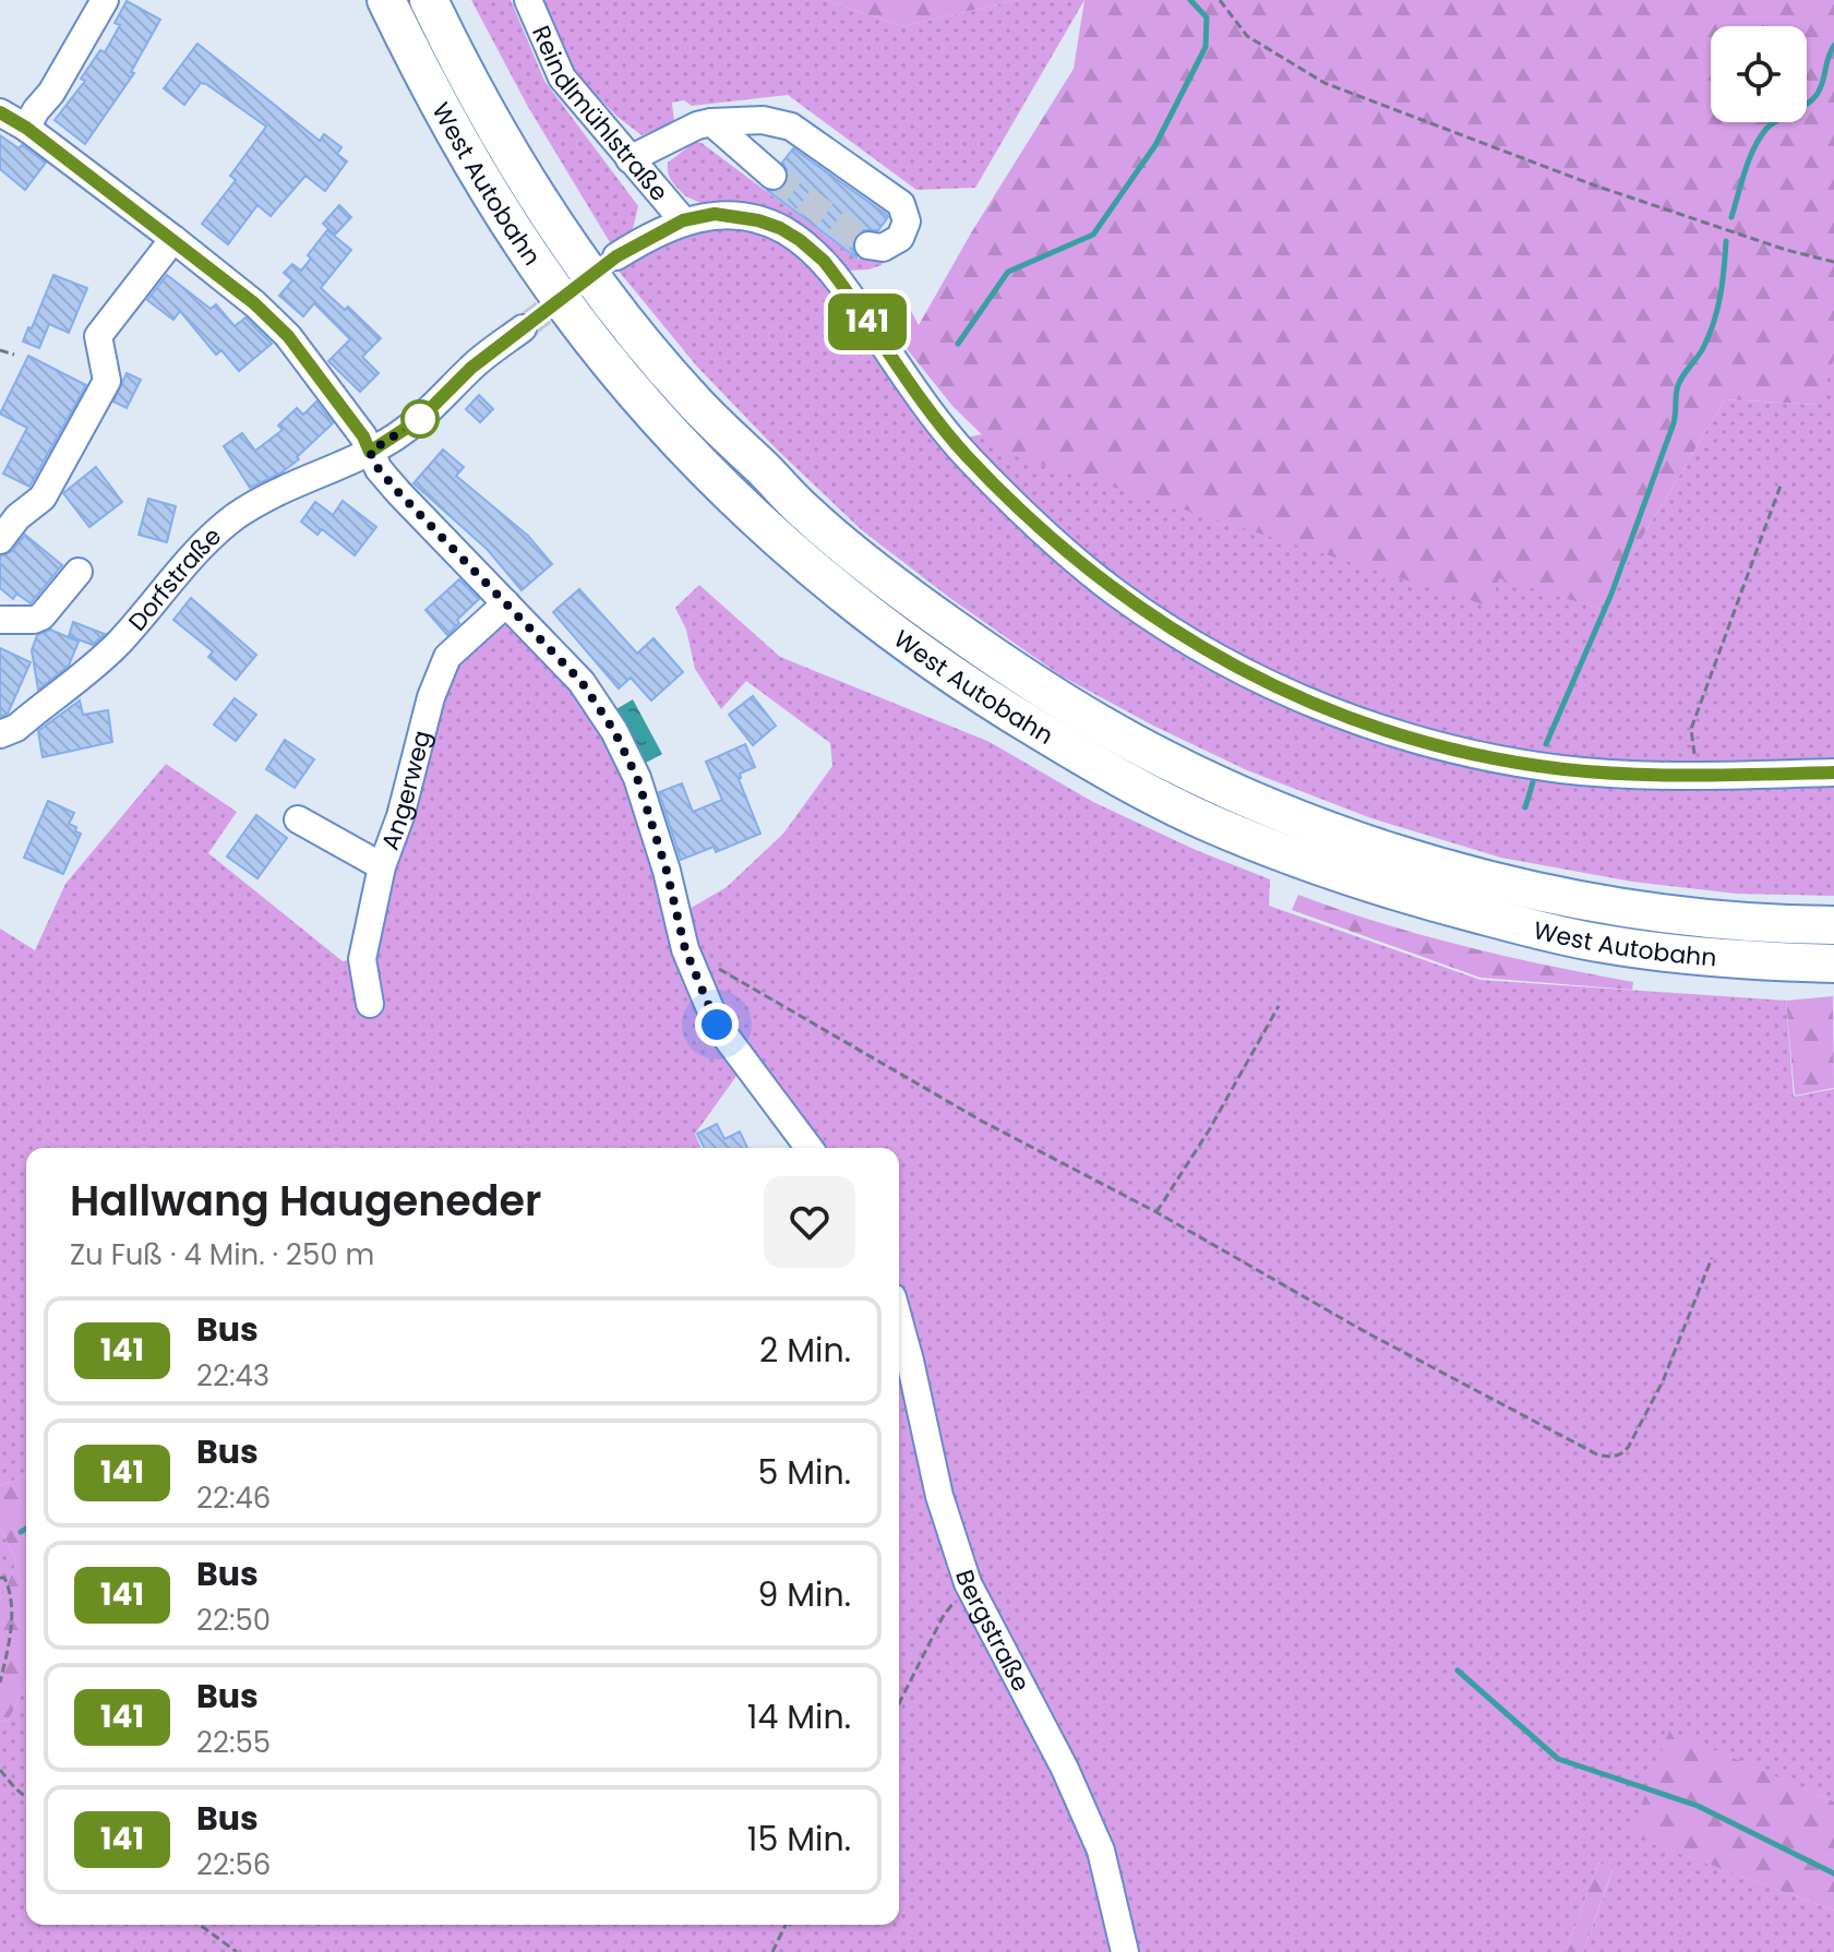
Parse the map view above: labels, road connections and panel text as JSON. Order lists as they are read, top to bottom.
{
  "streets": {
    "highway": ["West Autobahn"],
    "street": [
      "Reindlmühlstraße",
      "Dorfstraße",
      "Angerweg",
      "Bergstraße"
    ]
  },
  "lines": ["bus line 141"],
  "page": {
    "on_map": "141",
    "heading": ["Hallwang Haugeneder", "Zu Fuß · 4 Min. · 250 m"],
    "list": [
      {
        "mark": "141",
        "name": "Bus",
        "note": "22:43",
        "value": "2 Min."
      },
      {
        "mark": "141",
        "name": "Bus",
        "note": "22:46",
        "value": "5 Min."
      },
      {
        "mark": "141",
        "name": "Bus",
        "note": "22:50",
        "value": "9 Min."
      },
      {
        "mark": "141",
        "name": "Bus",
        "note": "22:55",
        "value": "14 Min."
      },
      {
        "mark": "141",
        "name": "Bus",
        "note": "22:56",
        "value": "15 Min."
      }
    ]
  }
}
